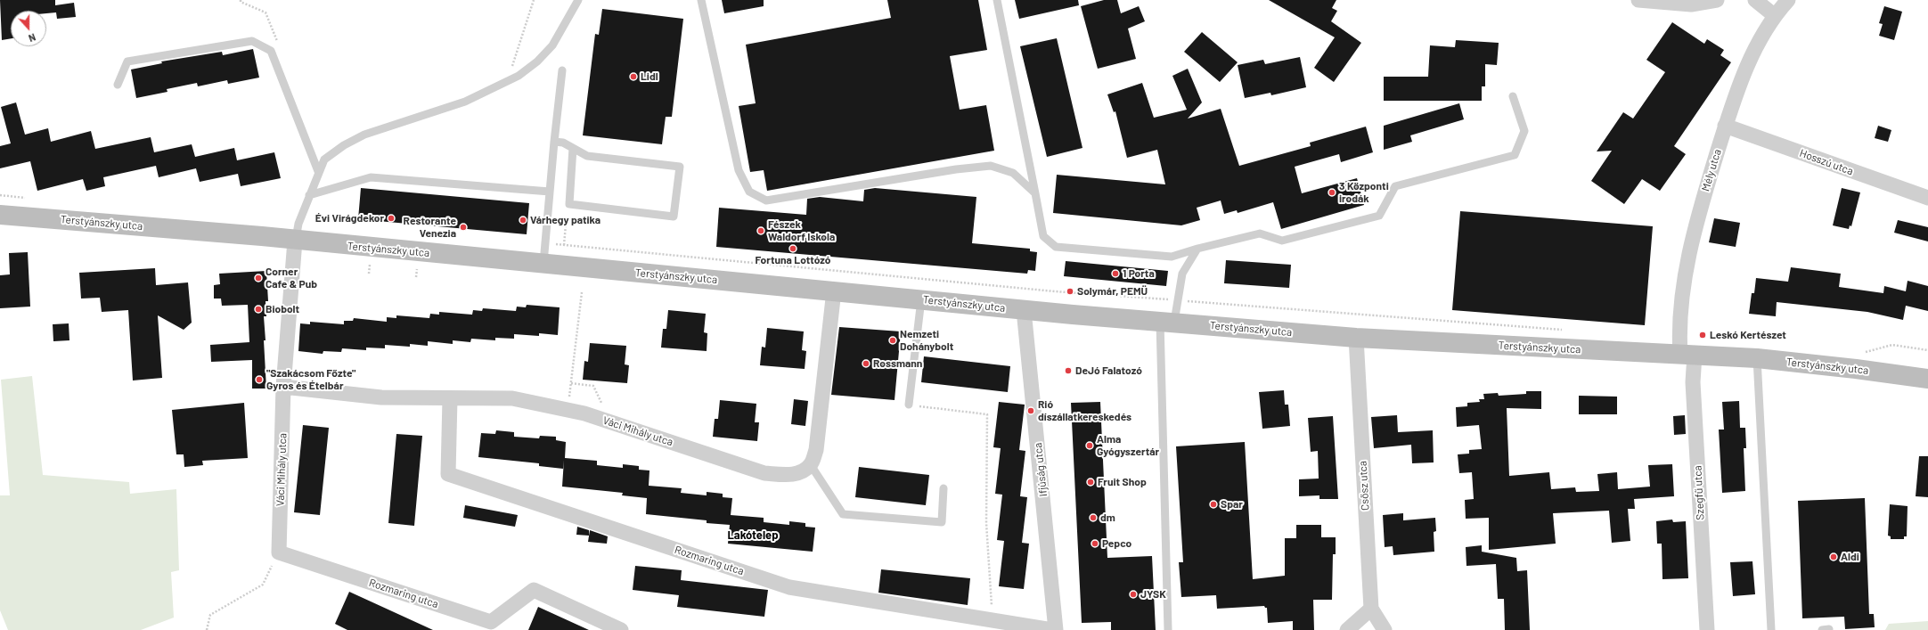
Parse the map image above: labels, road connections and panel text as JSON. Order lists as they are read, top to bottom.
{
  "streets": {
    "main road": ["Terstyánszky utca"],
    "street": [
      "Hosszú utca",
      "Mély utca",
      "Váci Mihály utca",
      "Ifjúság utca",
      "Csősz utca",
      "Szegfű utca",
      "Rozmaring utca"
    ]
  },
  "crossings": [
    ["Hosszú utca", "Mély utca"],
    ["Mély utca", "Terstyánszky utca"],
    ["Mély utca", "Szegfű utca"],
    ["Terstyánszky utca", "Váci Mihály utca"],
    ["Terstyánszky utca", "Ifjúság utca"],
    ["Terstyánszky utca", "Csősz utca"],
    ["Terstyánszky utca", "Szegfű utca"],
    ["Váci Mihály utca", "Rozmaring utca"]
  ],
  "districts": ["Lakótelep"],
  "places": [
    "Lidl",
    "3 Központi irodák",
    "Évi Virágdekor",
    "Várhegy patika",
    "Restorante Venezia",
    "Fészek Waldorf Iskola",
    "Fortuna Lottózó",
    "1 Porta",
    "Corner Cafe & Pub",
    "Solymár, PEMÜ",
    "Biobolt",
    "Leskó Kertészet",
    "Nemzeti Dohánybolt",
    "Rossmann",
    "DeJó Falatozó",
    "\"Szakácsom Főzte\" Gyros és Ételbár",
    "Rió díszállatkereskedés",
    "Alma Gyógyszertár",
    "Fruit Shop",
    "Spar",
    "dm",
    "Pepco",
    "Aldi",
    "JYSK"
  ],
  "north": "bottom"
}
